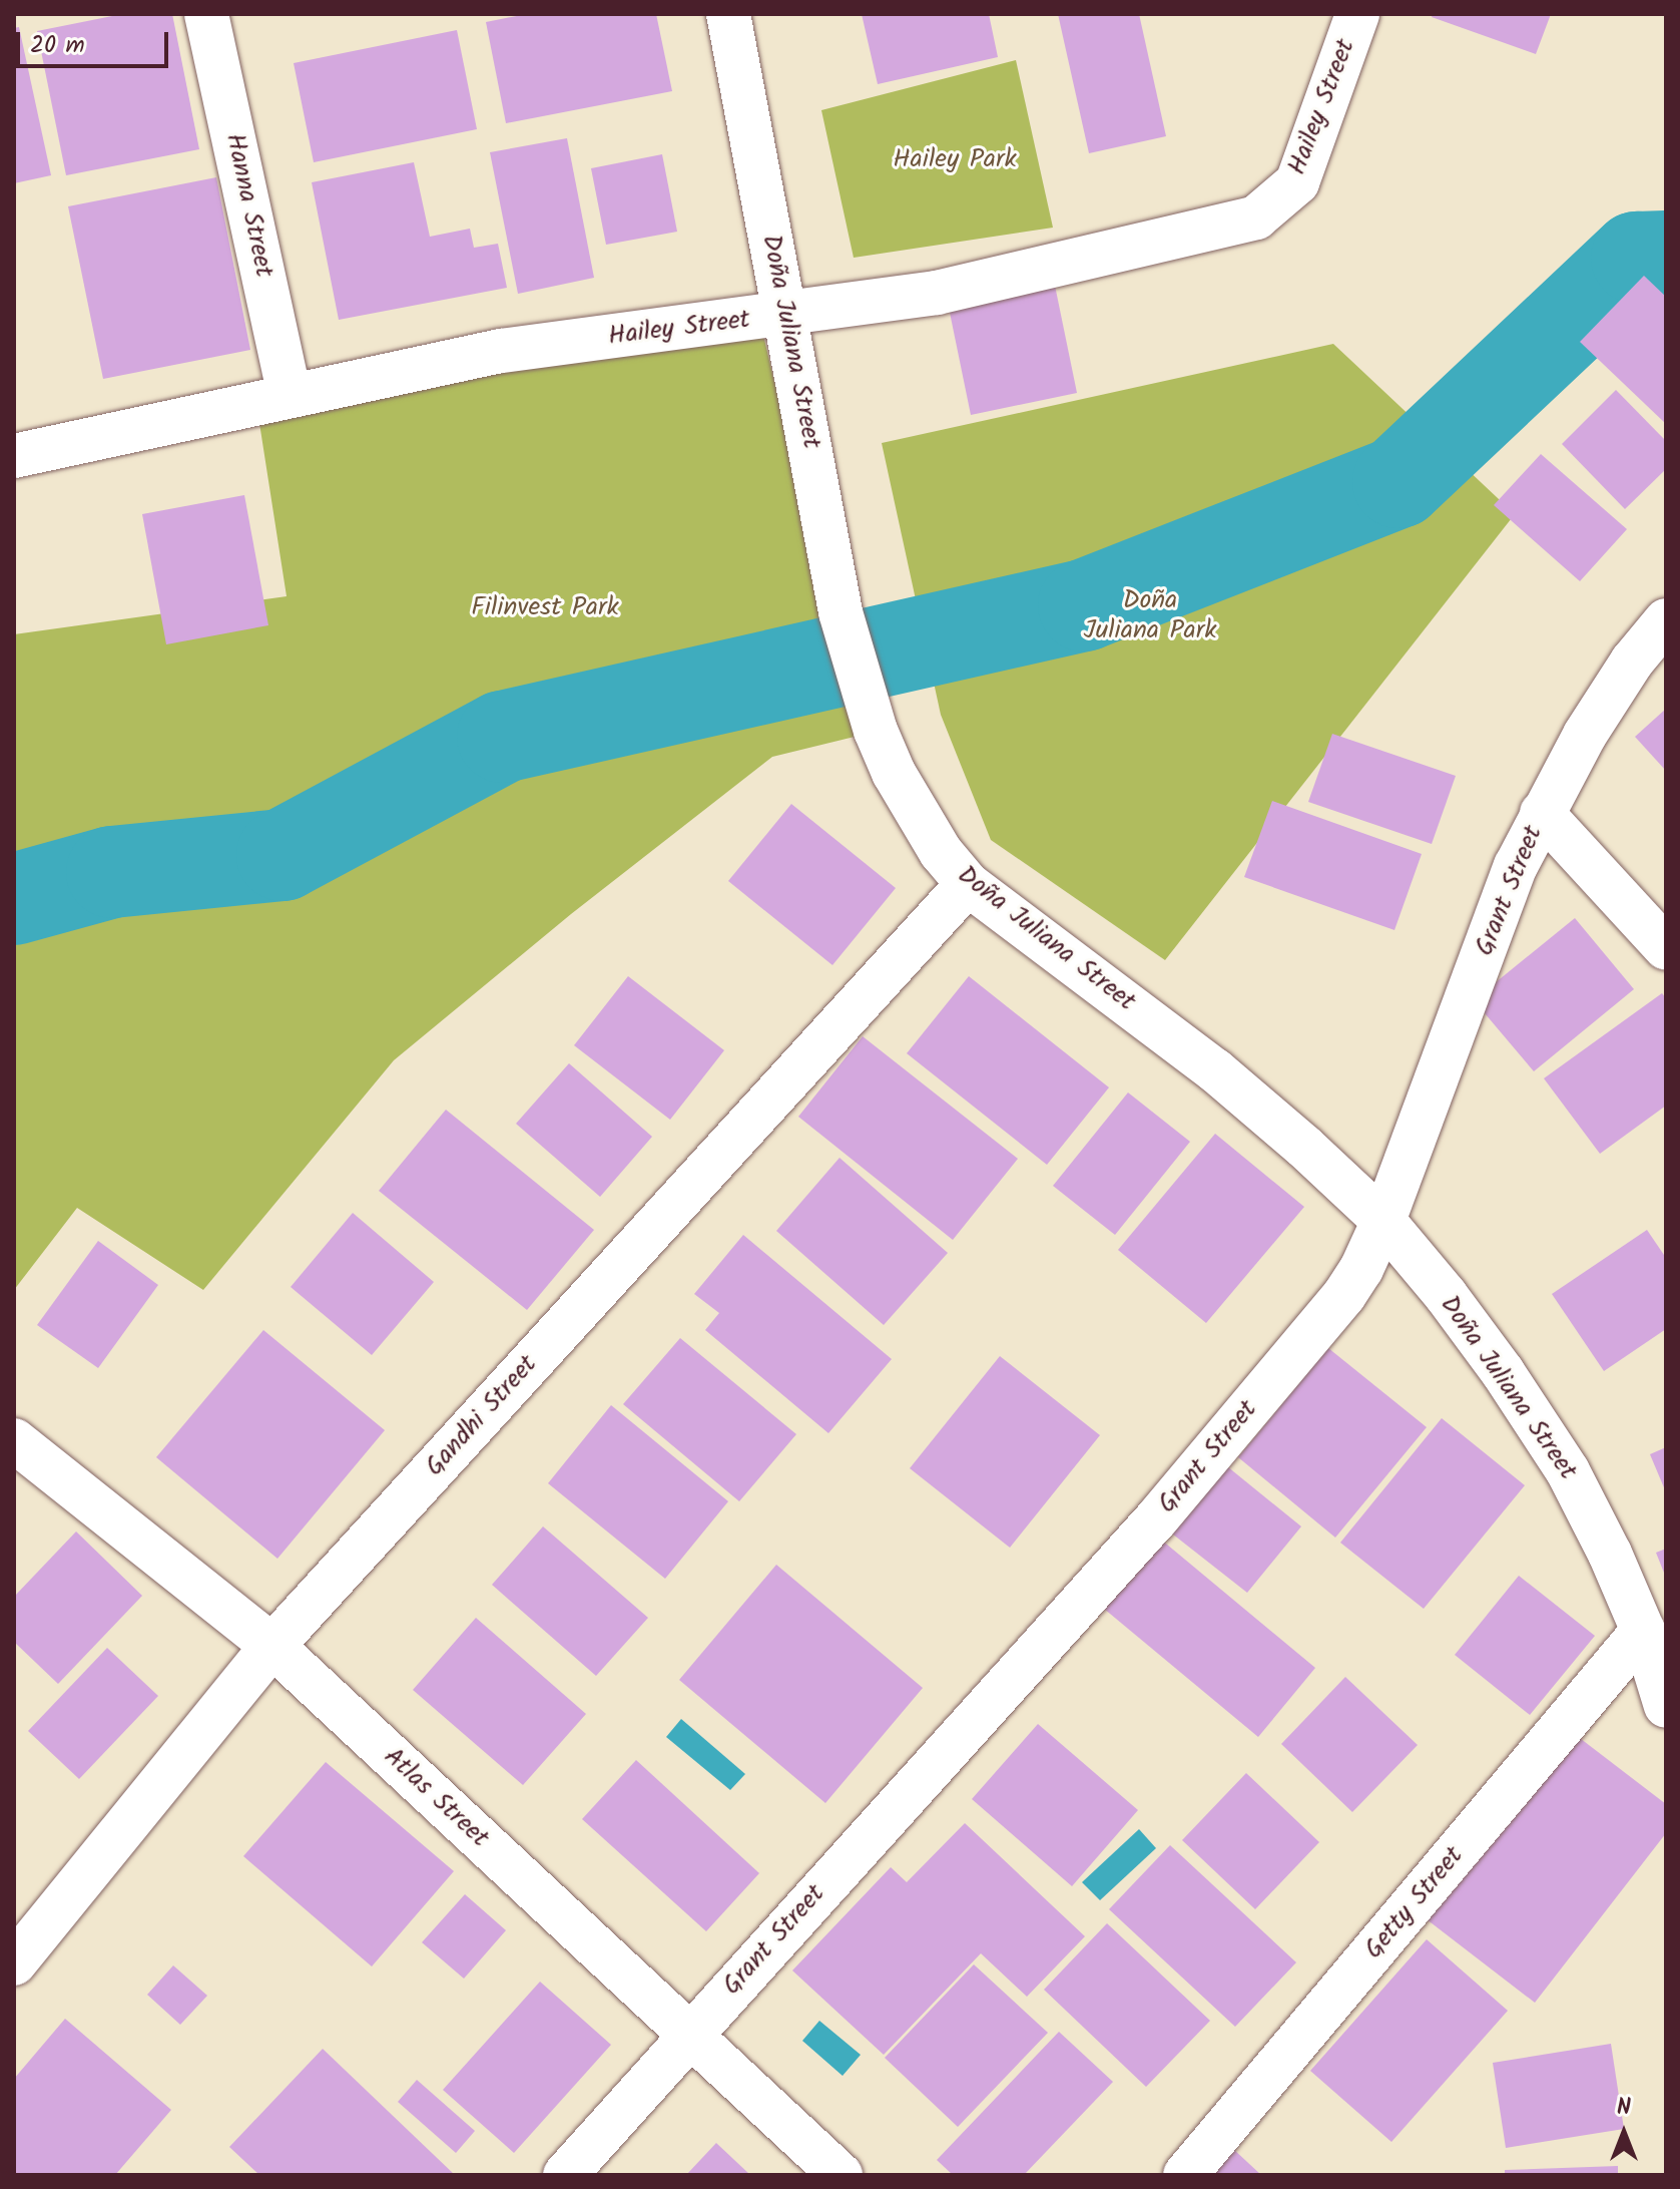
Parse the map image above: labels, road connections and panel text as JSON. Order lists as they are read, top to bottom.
{
  "streets": {
    "street": [
      "Hailey Street",
      "Hanna Street",
      "Doña Juliana Street",
      "Grant Street",
      "Gandhi Street",
      "Atlas Street",
      "Getty Street"
    ]
  },
  "crossings": [
    ["Hailey Street", "Hanna Street"],
    ["Hailey Street", "Doña Juliana Street"],
    ["Doña Juliana Street", "Grant Street"],
    ["Doña Juliana Street", "Gandhi Street"],
    ["Doña Juliana Street", "Getty Street"],
    ["Grant Street", "Atlas Street"],
    ["Gandhi Street", "Atlas Street"]
  ],
  "parks": ["Hailey Park", "Doña Juliana Park", "Filinvest Park"],
  "scale_bar": "20 m",
  "north": "top"
}
